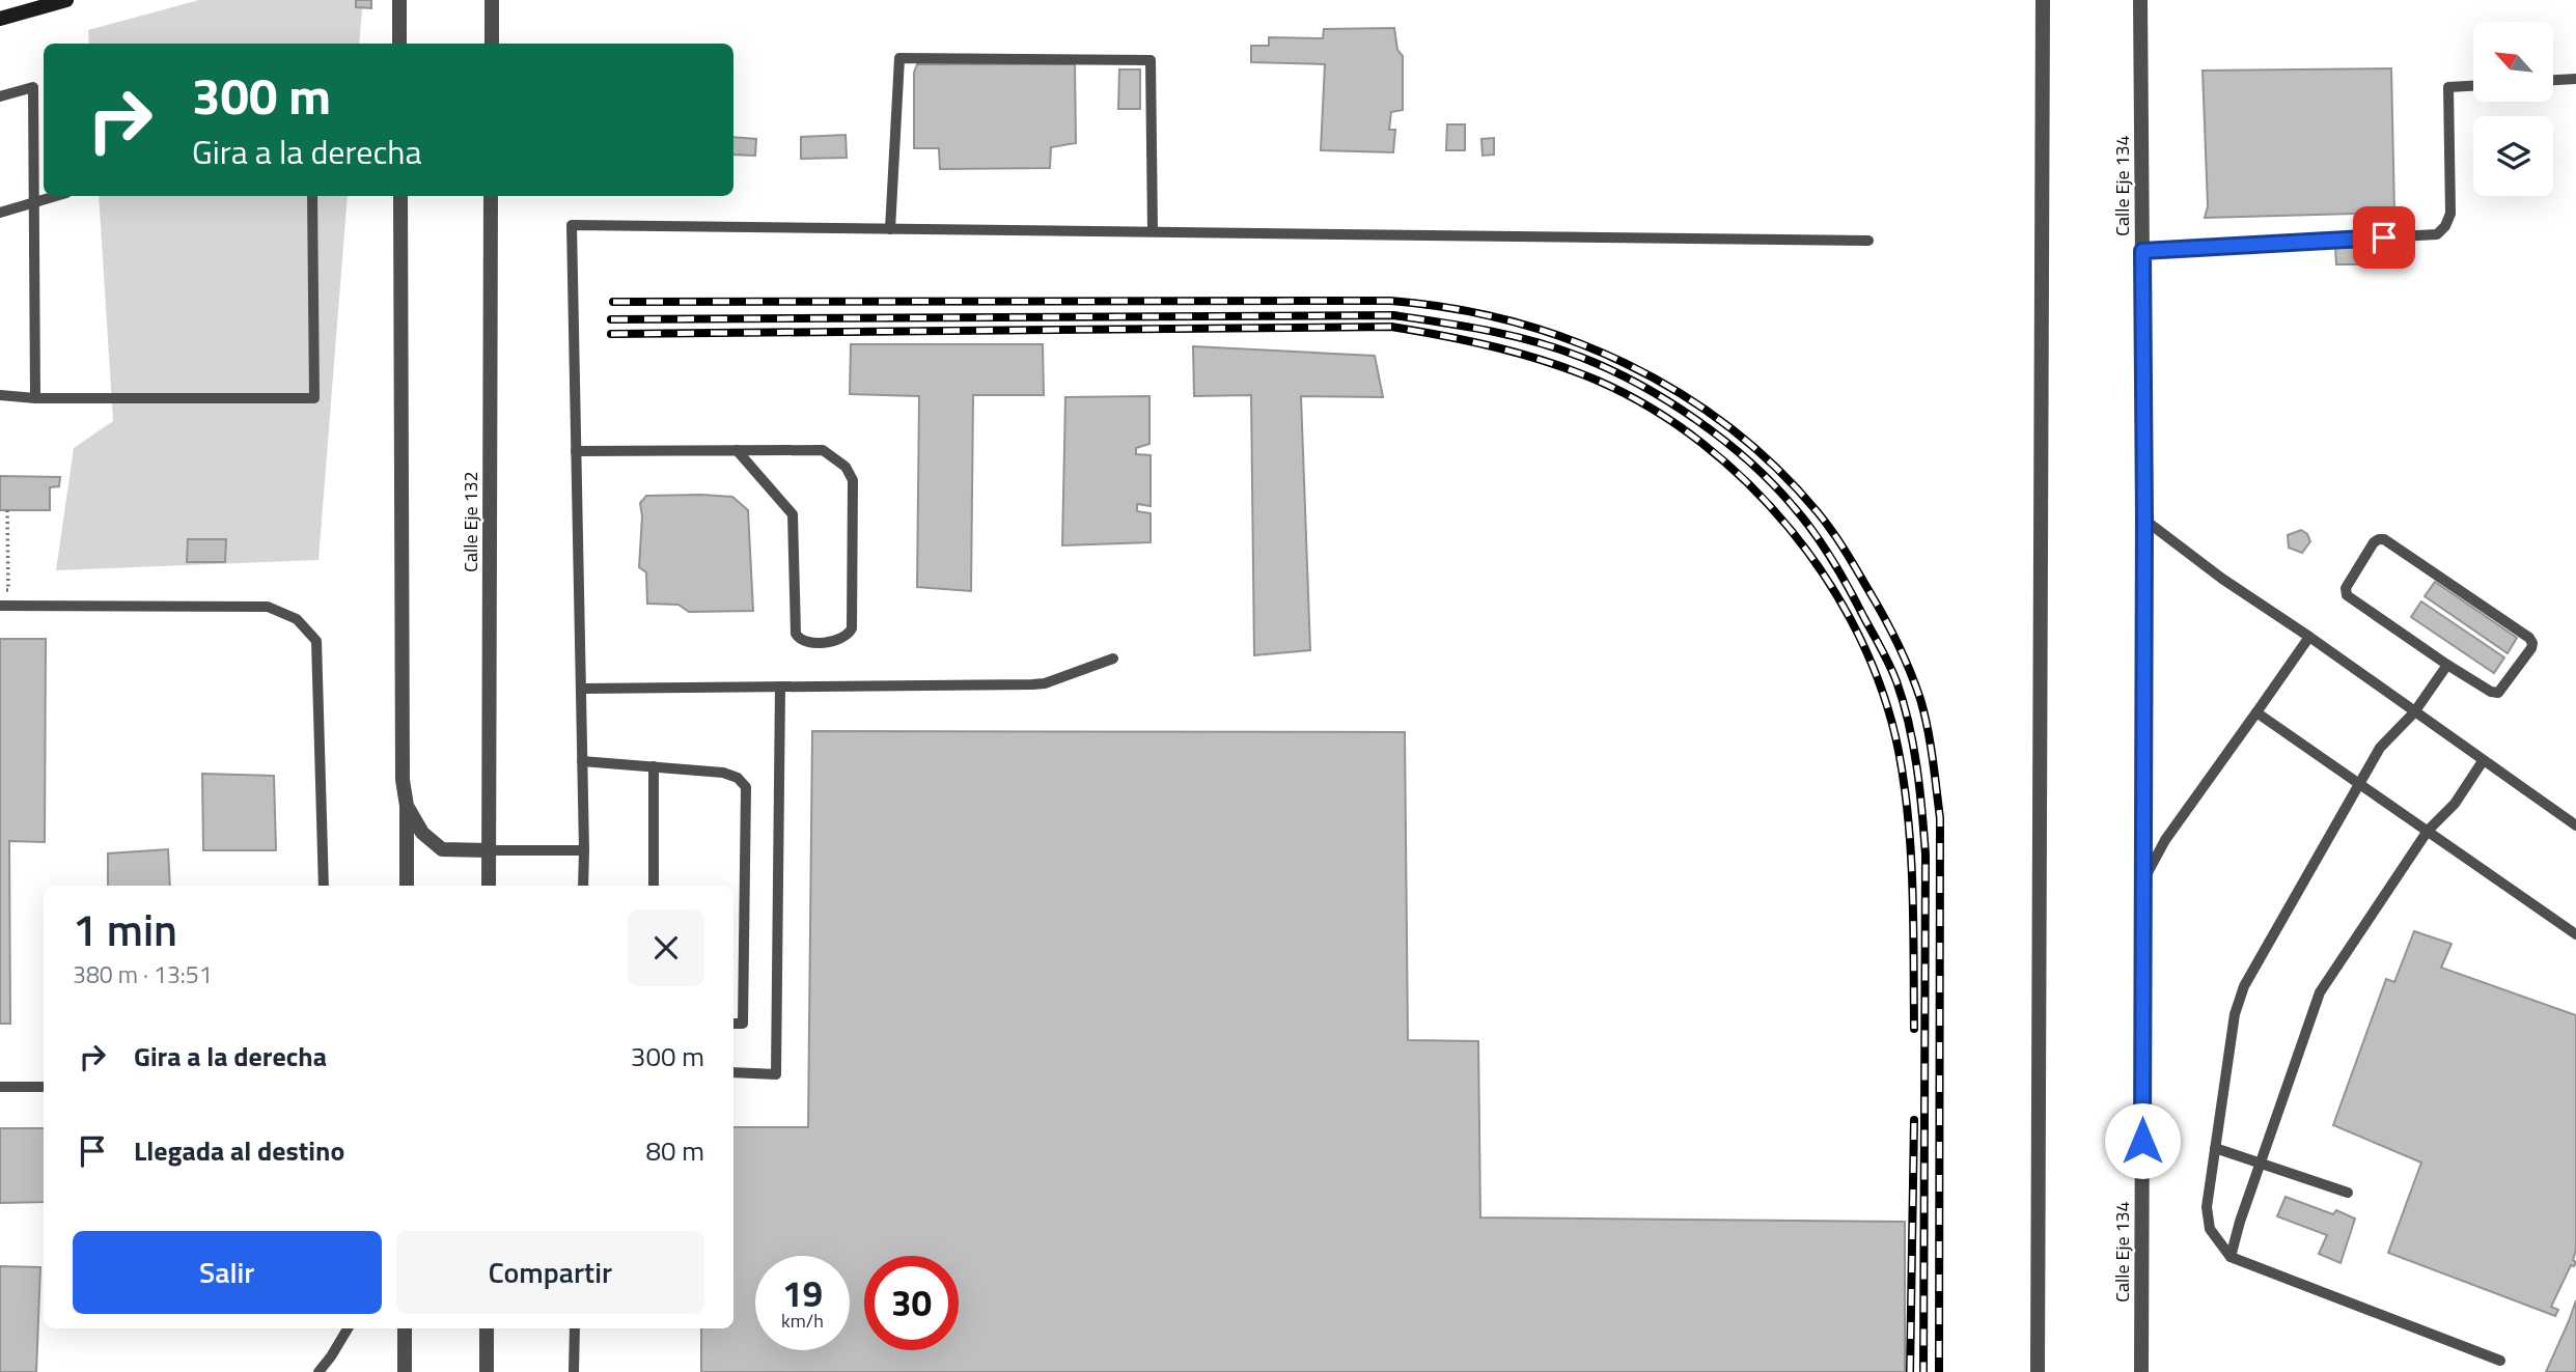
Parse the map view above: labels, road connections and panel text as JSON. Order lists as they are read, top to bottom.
{
  "streets": {
    "street": ["Calle Eje 134", "Calle Eje 132"]
  },
  "north": "top left",
  "page": {
    "turn": ["300 m", "Gira a la derecha"],
    "heading": ["1 min", "380 m · 13:51"],
    "list": [
      {
        "name": "Gira a la derecha",
        "value": "300 m"
      },
      {
        "name": "Llegada al destino",
        "value": "80 m"
      }
    ],
    "buttons": ["Salir", "Compartir"],
    "speed": "19 km/h",
    "limit": "30"
  }
}
